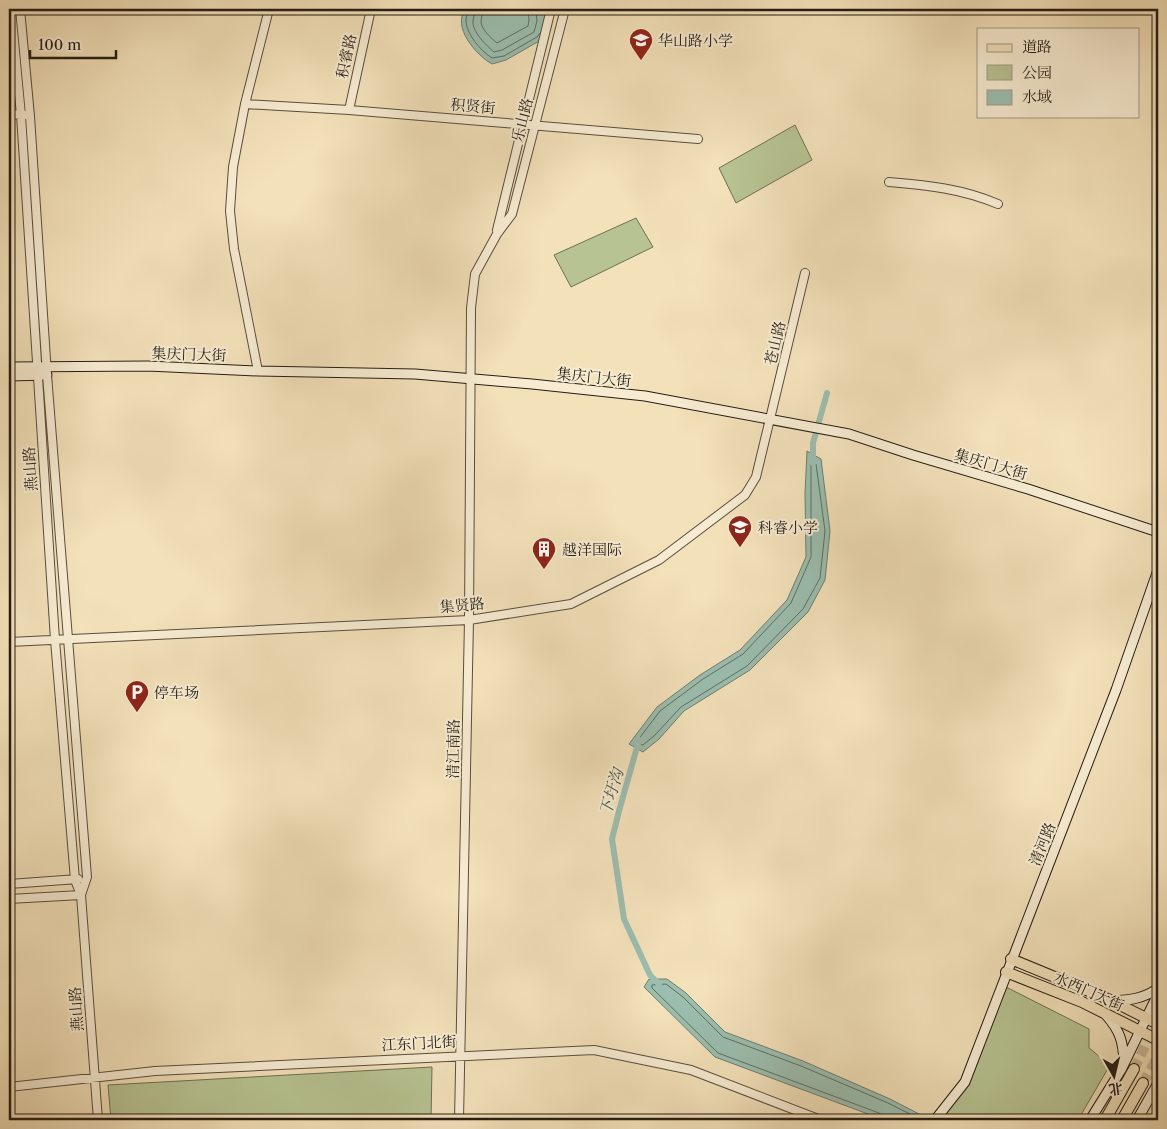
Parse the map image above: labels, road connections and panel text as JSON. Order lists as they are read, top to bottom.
{
  "streets": {
    "main road": ["集庆门大街", "清河路", "水西门大街"],
    "street": [
      "积睿路",
      "积贤街",
      "乐山路",
      "苍山路",
      "燕山路",
      "集贤路",
      "清江南路",
      "江东门北街"
    ]
  },
  "crossings": [
    ["积睿路", "积贤街"],
    ["积贤街", "乐山路"],
    ["乐山路", "集庆门大街"],
    ["乐山路", "清江南路"],
    ["苍山路", "集庆门大街"],
    ["苍山路", "集贤路"],
    ["集庆门大街", "燕山路"],
    ["集庆门大街", "集贤路"],
    ["集庆门大街", "清江南路"],
    ["燕山路", "集贤路"],
    ["燕山路", "江东门北街"],
    ["集贤路", "清江南路"],
    ["清江南路", "江东门北街"],
    ["清河路", "水西门大街"]
  ],
  "water": ["下圩沟"],
  "places": {
    "school or university": ["华山路小学", "科睿小学"],
    "building": ["越洋国际"],
    "parking": ["停车场"]
  },
  "legend": ["道路", "公园", "水域"],
  "scale_bar": "100 m",
  "north": "bottom"
}
